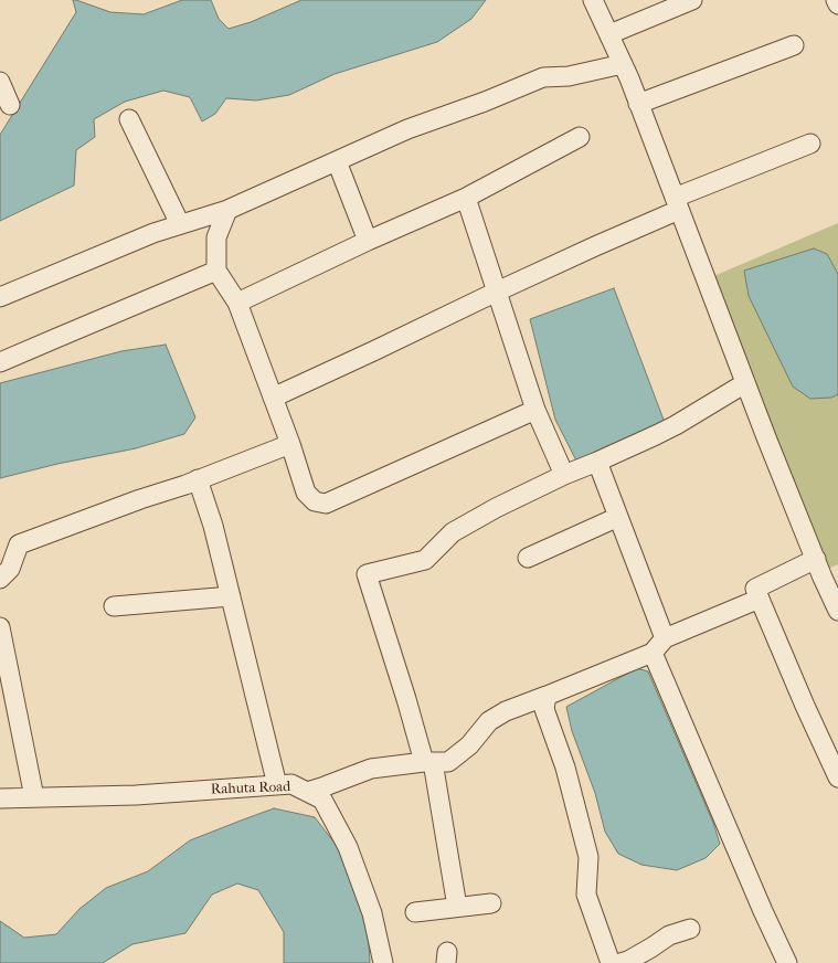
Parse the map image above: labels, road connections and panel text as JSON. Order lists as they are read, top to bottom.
{
  "streets": {
    "street": ["Rahuta Road"]
  }
}
